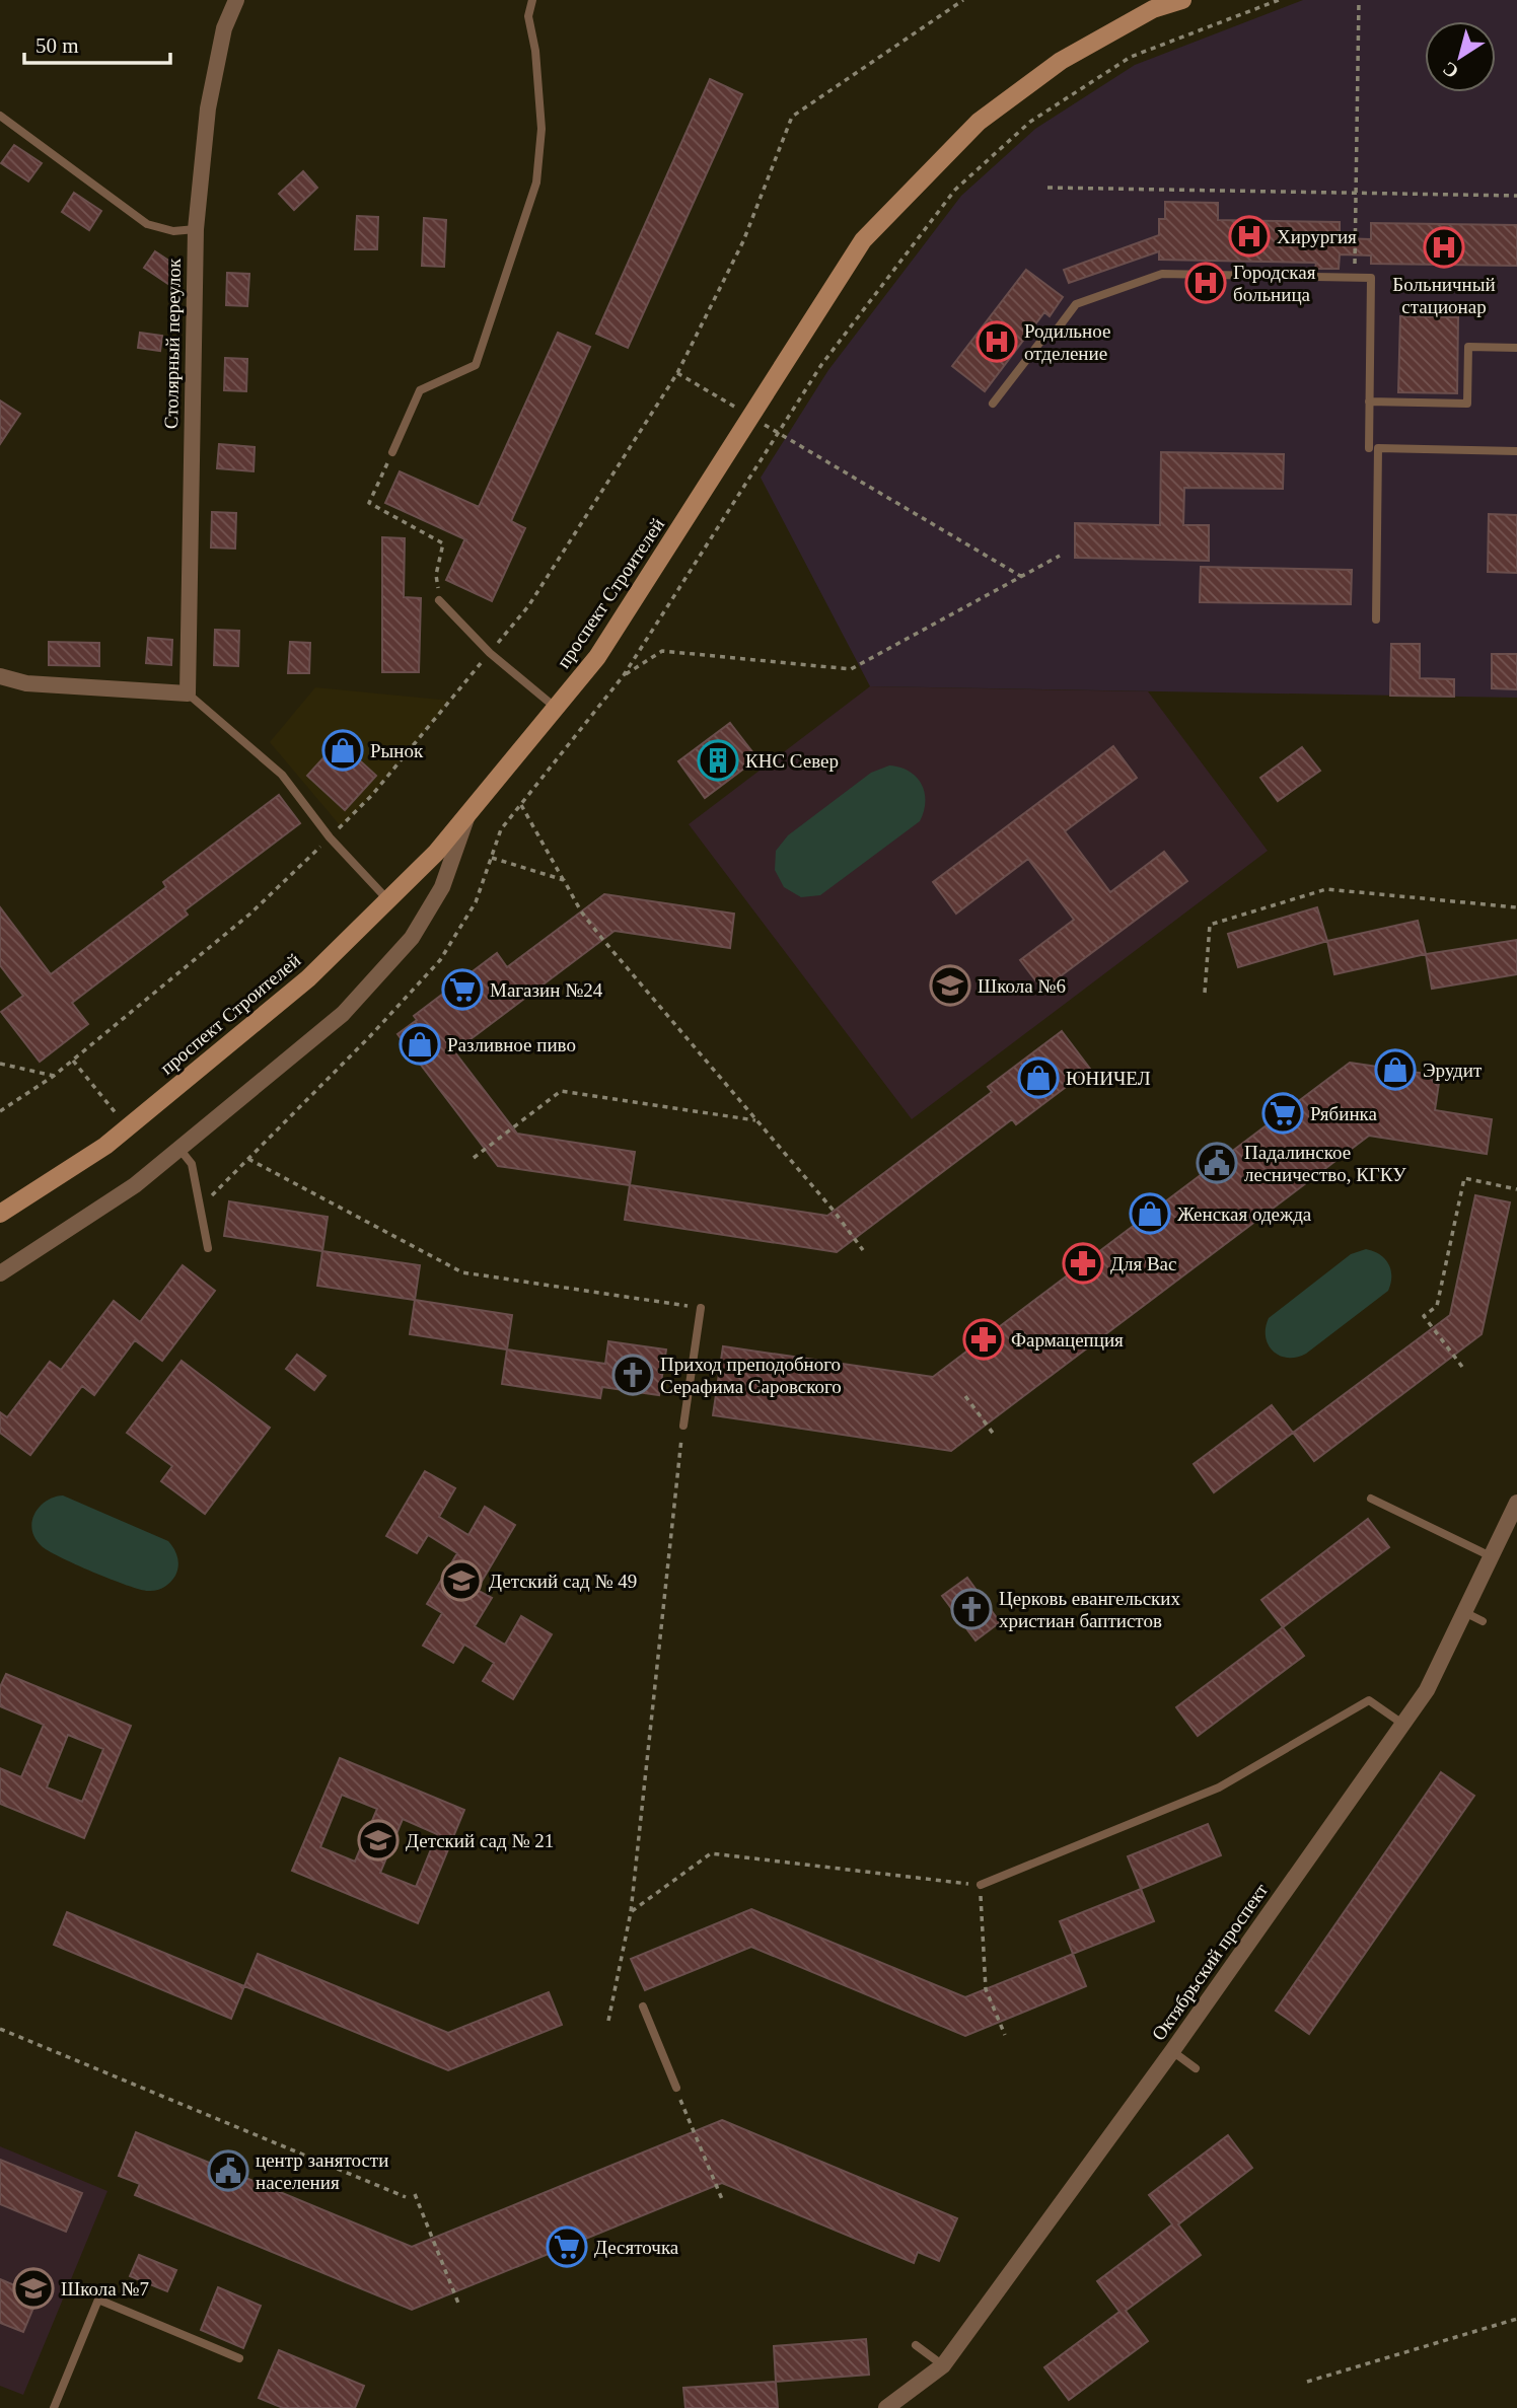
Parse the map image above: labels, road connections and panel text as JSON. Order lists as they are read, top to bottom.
{
  "streets": {
    "street": ["Столярный переулок", "проспект Строителей", "Октябрьский проспект"]
  },
  "places": {
    "hospital": [
      "Хирургия",
      "Больничный стационар",
      "Городская больница",
      "Родильное отделение"
    ],
    "shop": [
      "Рынок",
      "Разливное пиво",
      "Эрудит",
      "ЮНИЧЕЛ",
      "Женская одежда"
    ],
    "building": ["КНС Север"],
    "school or university": [
      "Школа №6",
      "Детский сад № 49",
      "Детский сад № 21",
      "Школа №7"
    ],
    "supermarket": ["Магазин №24", "Рябинка", "Десяточка"],
    "public building": ["Падалинское лесничество, КГКУ", "центр занятости населения"],
    "pharmacy": ["Для Вас", "Фармацепция"],
    "church": ["Приход преподобного Серафима Саровского", "Церковь евангельских христиан баптистов"]
  },
  "scale_bar": "50 m",
  "north": "bottom left"
}
